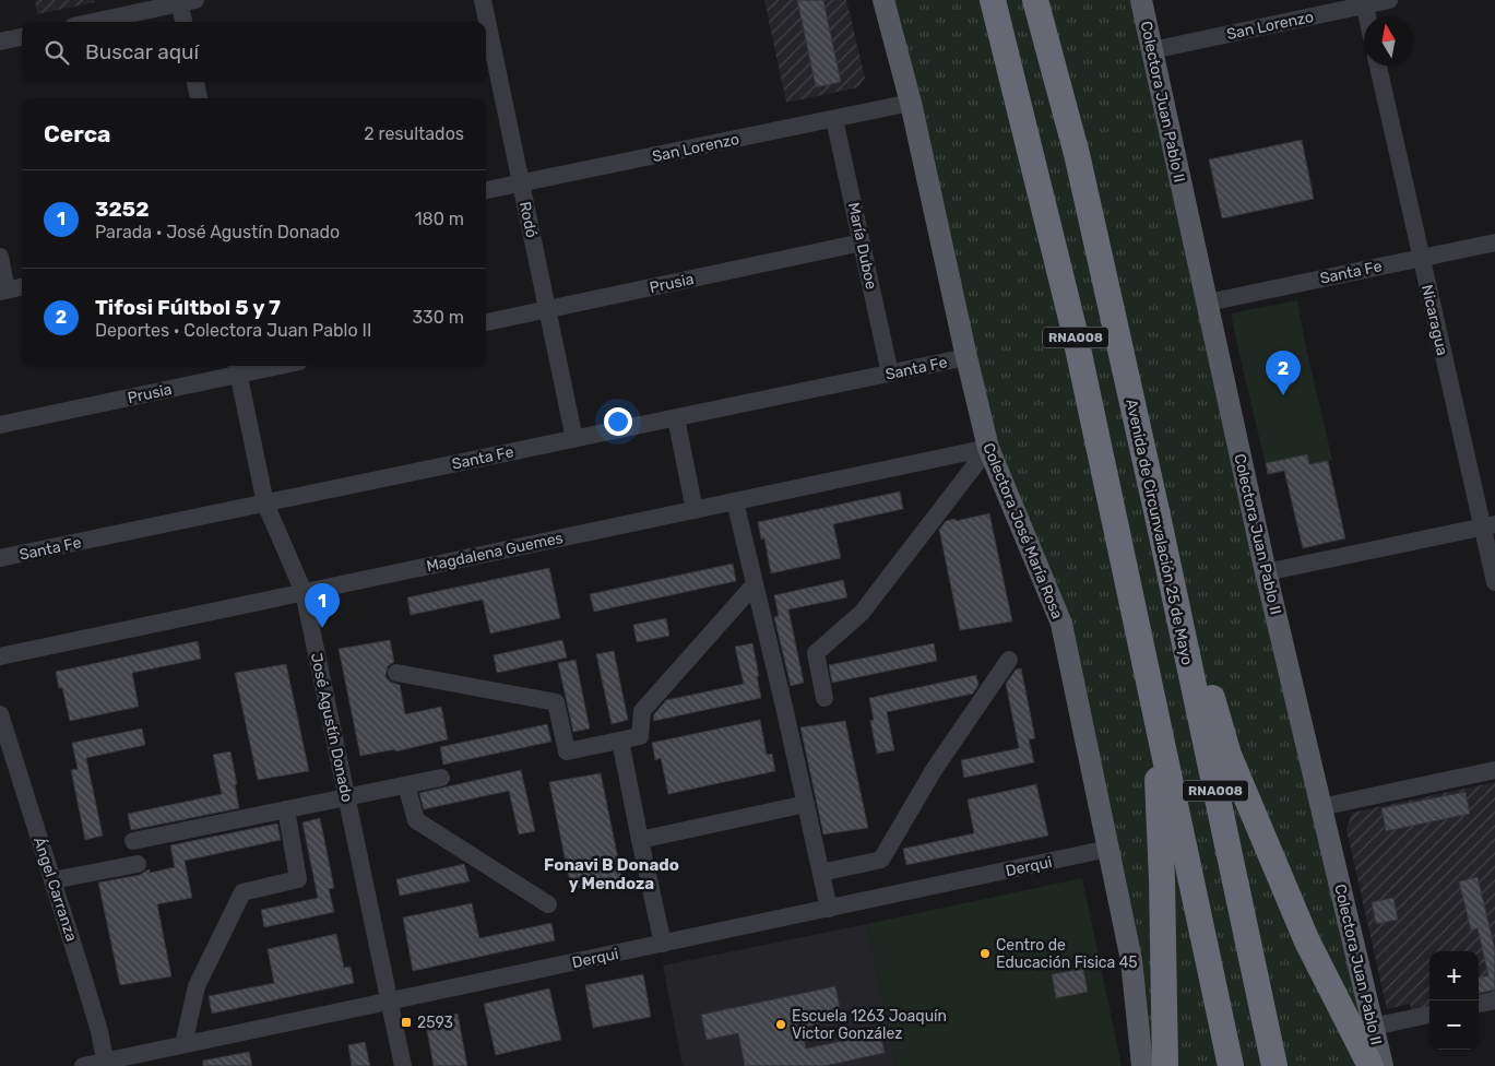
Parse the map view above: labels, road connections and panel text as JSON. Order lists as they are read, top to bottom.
{
  "streets": {
    "highway": ["RNA008", "Avenida de Circunvalación 25 de Mayo"],
    "main road": ["Colectora Juan Pablo II", "Colectora José María Rosa"],
    "street": [
      "San Lorenzo",
      "Rodó",
      "María Duboe",
      "Santa Fe",
      "Prusia",
      "Nicaragua",
      "Magdalena Guemes",
      "José Agustín Donado",
      "Derqui",
      "Ángel Carranza"
    ]
  },
  "crossings": [
    ["San Lorenzo", "Colectora Juan Pablo II"],
    ["San Lorenzo", "Rodó"],
    ["San Lorenzo", "María Duboe"],
    ["San Lorenzo", "Colectora José María Rosa"],
    ["Colectora Juan Pablo II", "Santa Fe"],
    ["Rodó", "Santa Fe"],
    ["Rodó", "Prusia"],
    ["María Duboe", "Santa Fe"],
    ["María Duboe", "Prusia"],
    ["Santa Fe", "Nicaragua"],
    ["Santa Fe", "Colectora José María Rosa"],
    ["Santa Fe", "José Agustín Donado"],
    ["Prusia", "José Agustín Donado"],
    ["Colectora José María Rosa", "Magdalena Guemes"],
    ["Colectora José María Rosa", "Derqui"],
    ["Magdalena Guemes", "José Agustín Donado"],
    ["José Agustín Donado", "Derqui"],
    ["Derqui", "Ángel Carranza"]
  ],
  "districts": ["Fonavi B Donado y Mendoza"],
  "places": {
    "other": ["Centro de Educación Fisica 45", "Escuela 1263 Joaquín Victor González"],
    "transit": ["2593"]
  },
  "north": "top",
  "page": {
    "search": "Buscar aquí",
    "heading": ["Cerca", "2 resultados"],
    "list": [
      {
        "mark": "1",
        "name": "3252",
        "note": "Parada · José Agustín Donado",
        "value": "180 m"
      },
      {
        "mark": "2",
        "name": "Tifosi Fúltbol 5 y 7",
        "note": "Deportes · Colectora Juan Pablo II",
        "value": "330 m"
      }
    ],
    "pins": ["2", "1"],
    "map_buttons": ["+", "−"]
  }
}
